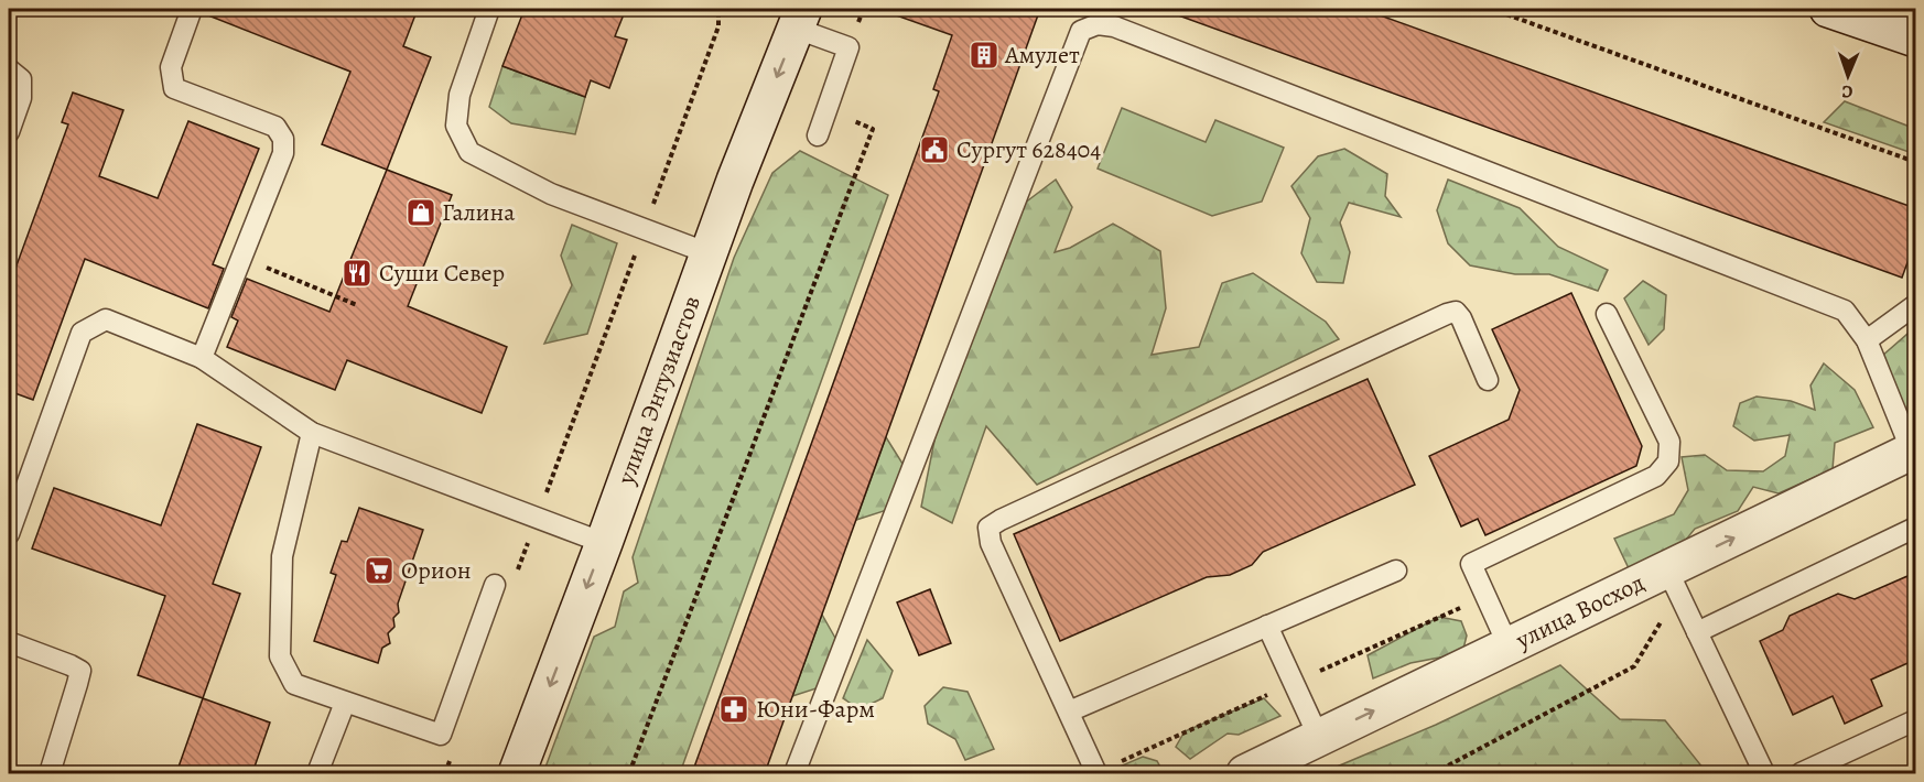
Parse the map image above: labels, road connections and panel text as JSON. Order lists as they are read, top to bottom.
{
  "streets": {
    "main road": ["улица Энтузиастов", "улица Восход"]
  },
  "one_way": ["улица Энтузиастов", "улица Восход"],
  "places": {
    "building": ["Амулет"],
    "public building": ["Сургут 628404"],
    "shop": ["Галина"],
    "restaurant": ["Суши Север"],
    "supermarket": ["Орион"],
    "pharmacy": ["Юни-Фарм"]
  },
  "north": "bottom"
}
